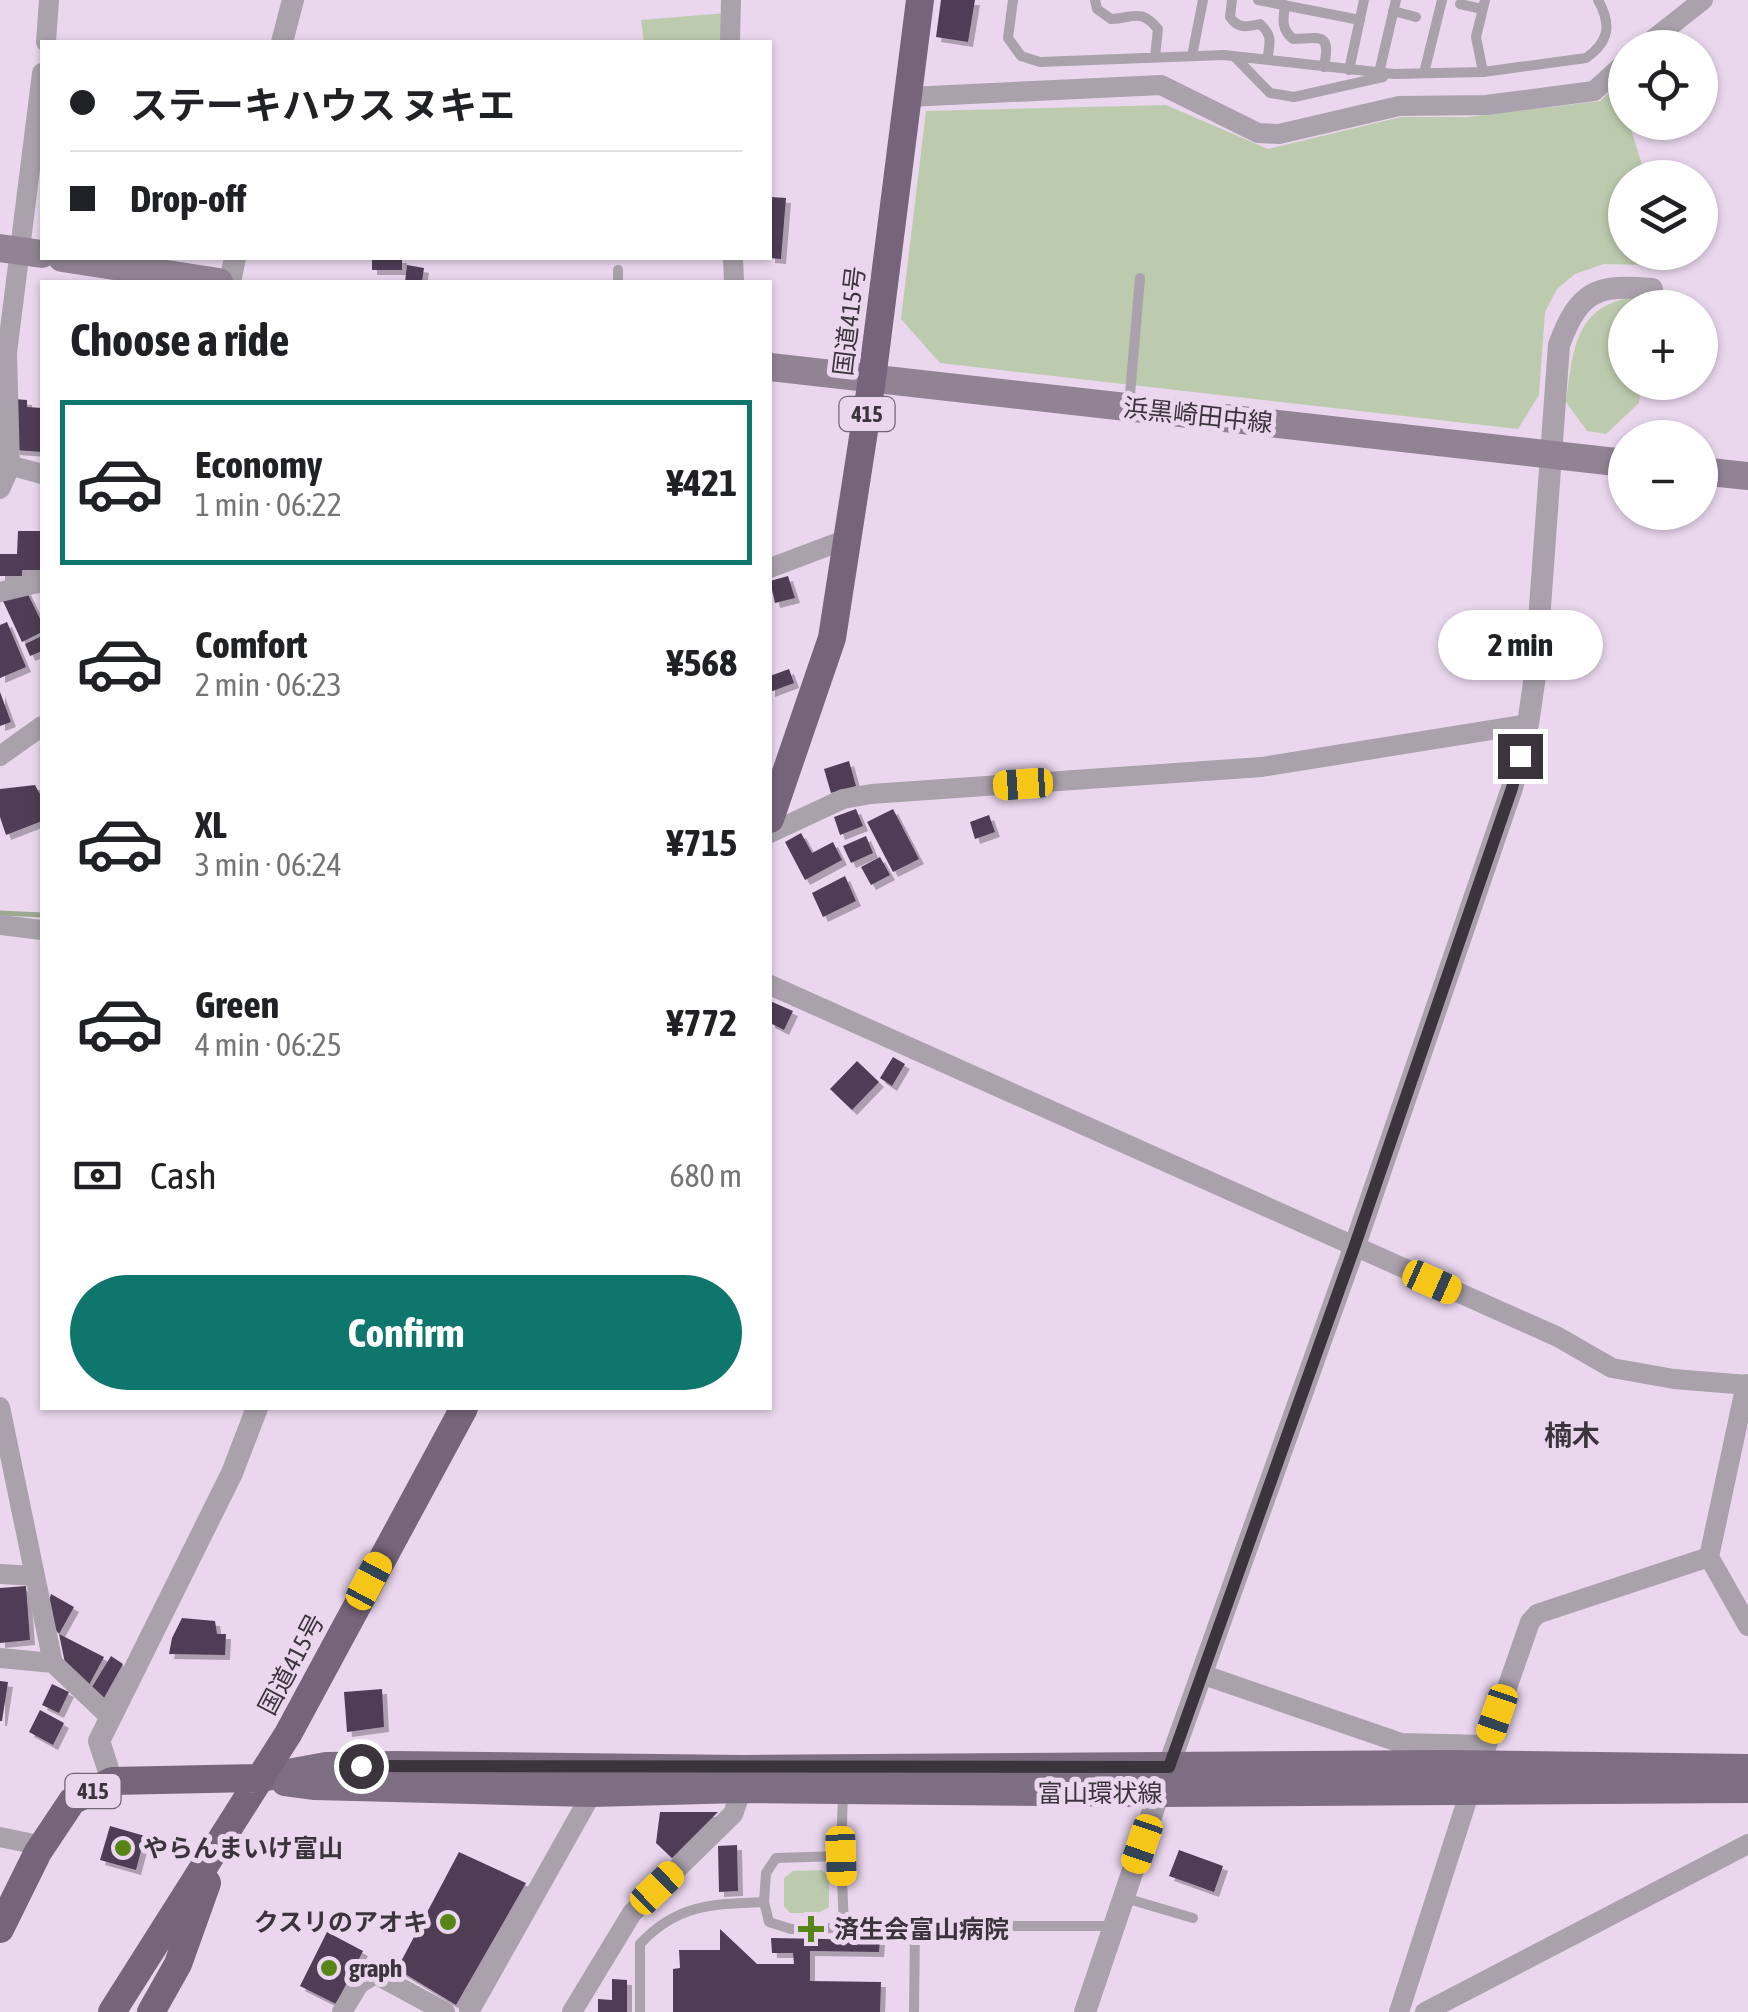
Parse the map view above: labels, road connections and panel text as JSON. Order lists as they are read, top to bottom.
{
  "streets": {
    "highway": ["国道415号", "415"],
    "main road": ["浜黒崎田中線", "富山環状線"]
  },
  "crossings": [
    ["国道415号", "415"],
    ["国道415号", "浜黒崎田中線"],
    ["国道415号", "富山環状線"],
    ["415", "富山環状線"]
  ],
  "districts": ["楠木"],
  "places": {
    "other": ["やらんまいけ富山", "クスリのアオキ", "graph"],
    "health": ["済生会富山病院"]
  },
  "page": {
    "map_buttons": ["+", "−"],
    "banner": ["ステーキハウス ヌキエ", "Drop-off"],
    "heading": "Choose a ride",
    "list": [
      {
        "name": "Economy",
        "note": "1 min · 06:22",
        "value": "¥421"
      },
      {
        "name": "Comfort",
        "note": "2 min · 06:23",
        "value": "¥568"
      },
      {
        "name": "XL",
        "note": "3 min · 06:24",
        "value": "¥715"
      },
      {
        "name": "Green",
        "note": "4 min · 06:25",
        "value": "¥772"
      }
    ],
    "bubble": "2 min",
    "pay": ["Cash", "680 m"],
    "buttons": "Confirm"
  }
}
